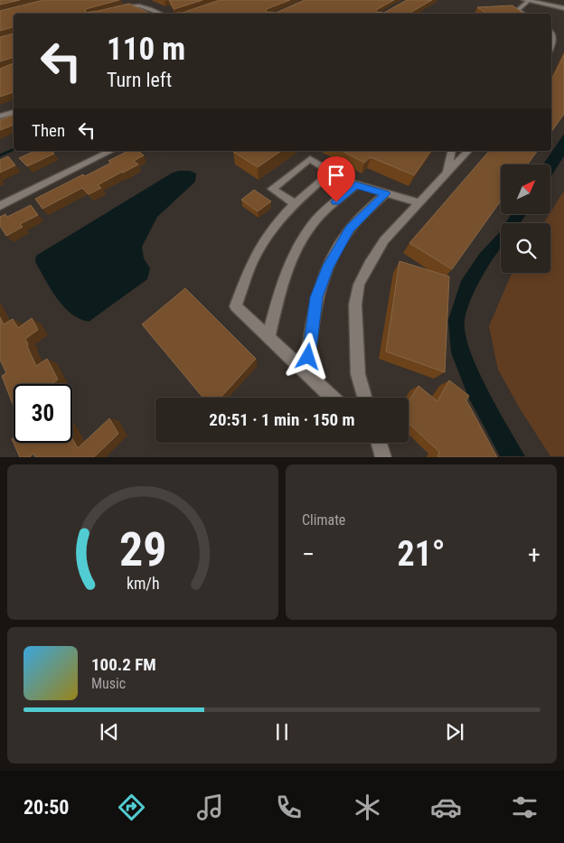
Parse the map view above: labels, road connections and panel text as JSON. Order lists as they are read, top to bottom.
{
  "north": "top right",
  "page": {
    "turn": ["110 m", "Turn left"],
    "then": "Then",
    "limit": "30",
    "trip": "20:51 · 1 min · 150 m",
    "tile": "Climate",
    "heat": ["−", "21°", "+"],
    "song": ["100.2 FM", "Music"],
    "tabs": "20:50",
    "gauge": ["29", "km/h"]
  }
}
